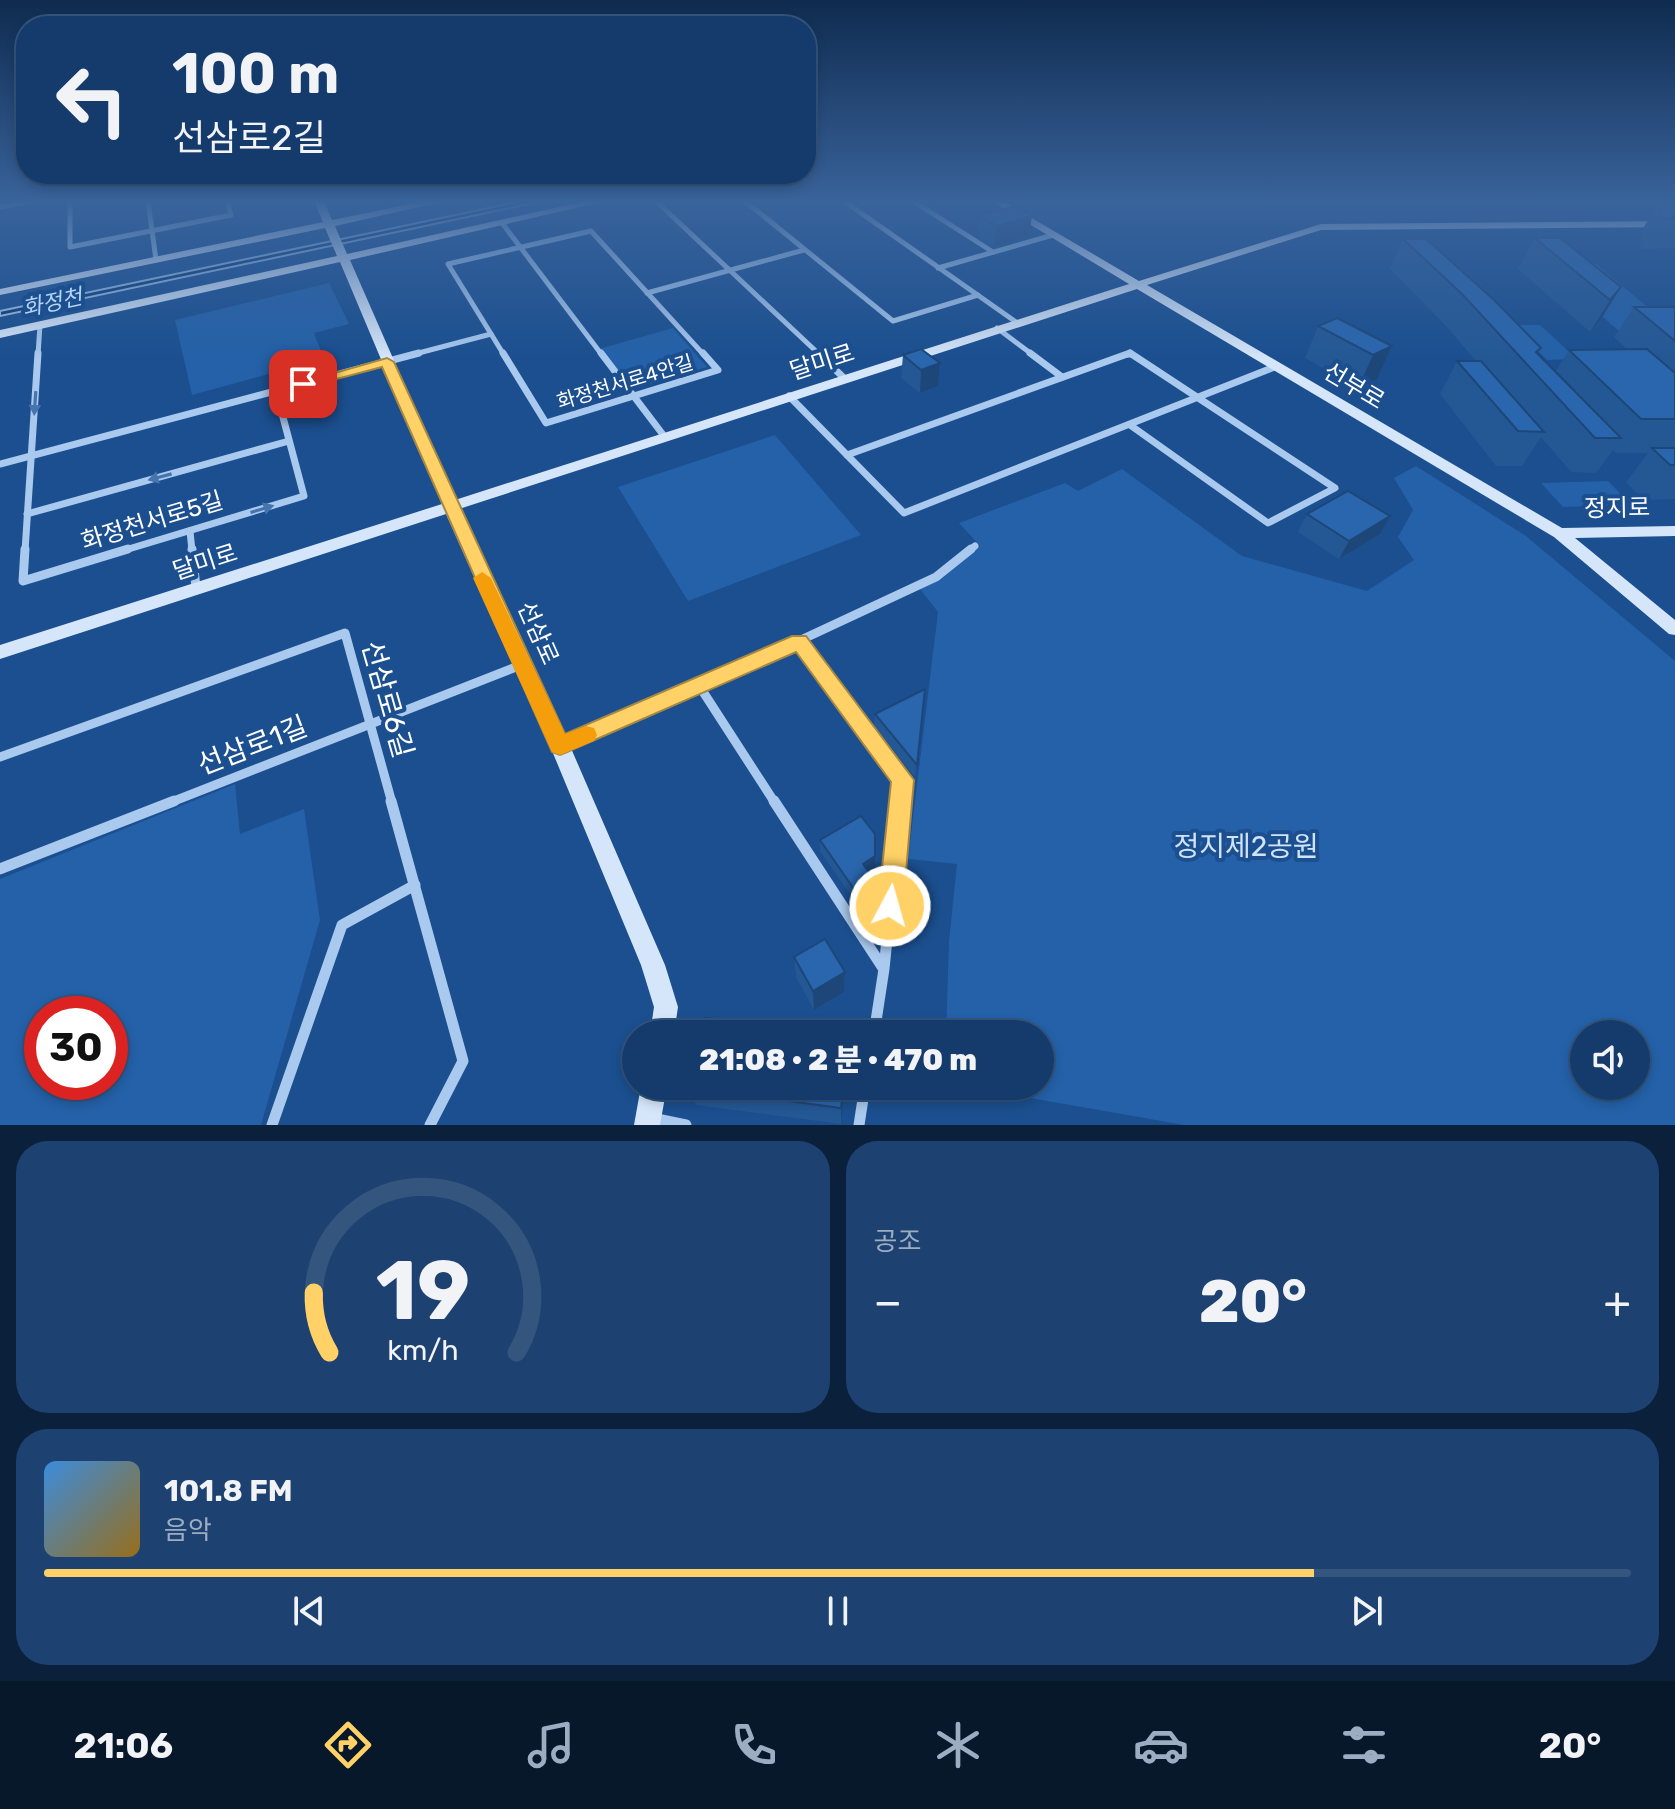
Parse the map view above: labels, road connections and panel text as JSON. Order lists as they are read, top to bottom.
{
  "streets": {
    "street": [
      "달미로",
      "화정천서로4안길",
      "선부로",
      "정지로",
      "화정천서로5길",
      "선삼로",
      "선삼로6길",
      "선삼로1길"
    ]
  },
  "crossings": [
    ["달미로", "선부로"],
    ["달미로", "선삼로"],
    ["선부로", "정지로"],
    ["선삼로", "선삼로1길"],
    ["선삼로6길", "선삼로1길"]
  ],
  "water": ["화정천"],
  "parks": ["정지제2공원"],
  "page": {
    "turn": ["100 m", "선삼로2길"],
    "limit": "30",
    "trip": "21:08 · 2 분 · 470 m",
    "tile": "공조",
    "heat": ["−", "20°", "+"],
    "song": ["101.8 FM", "음악"],
    "tabs": ["21:06", "20°"],
    "gauge": ["19", "km/h"]
  }
}
